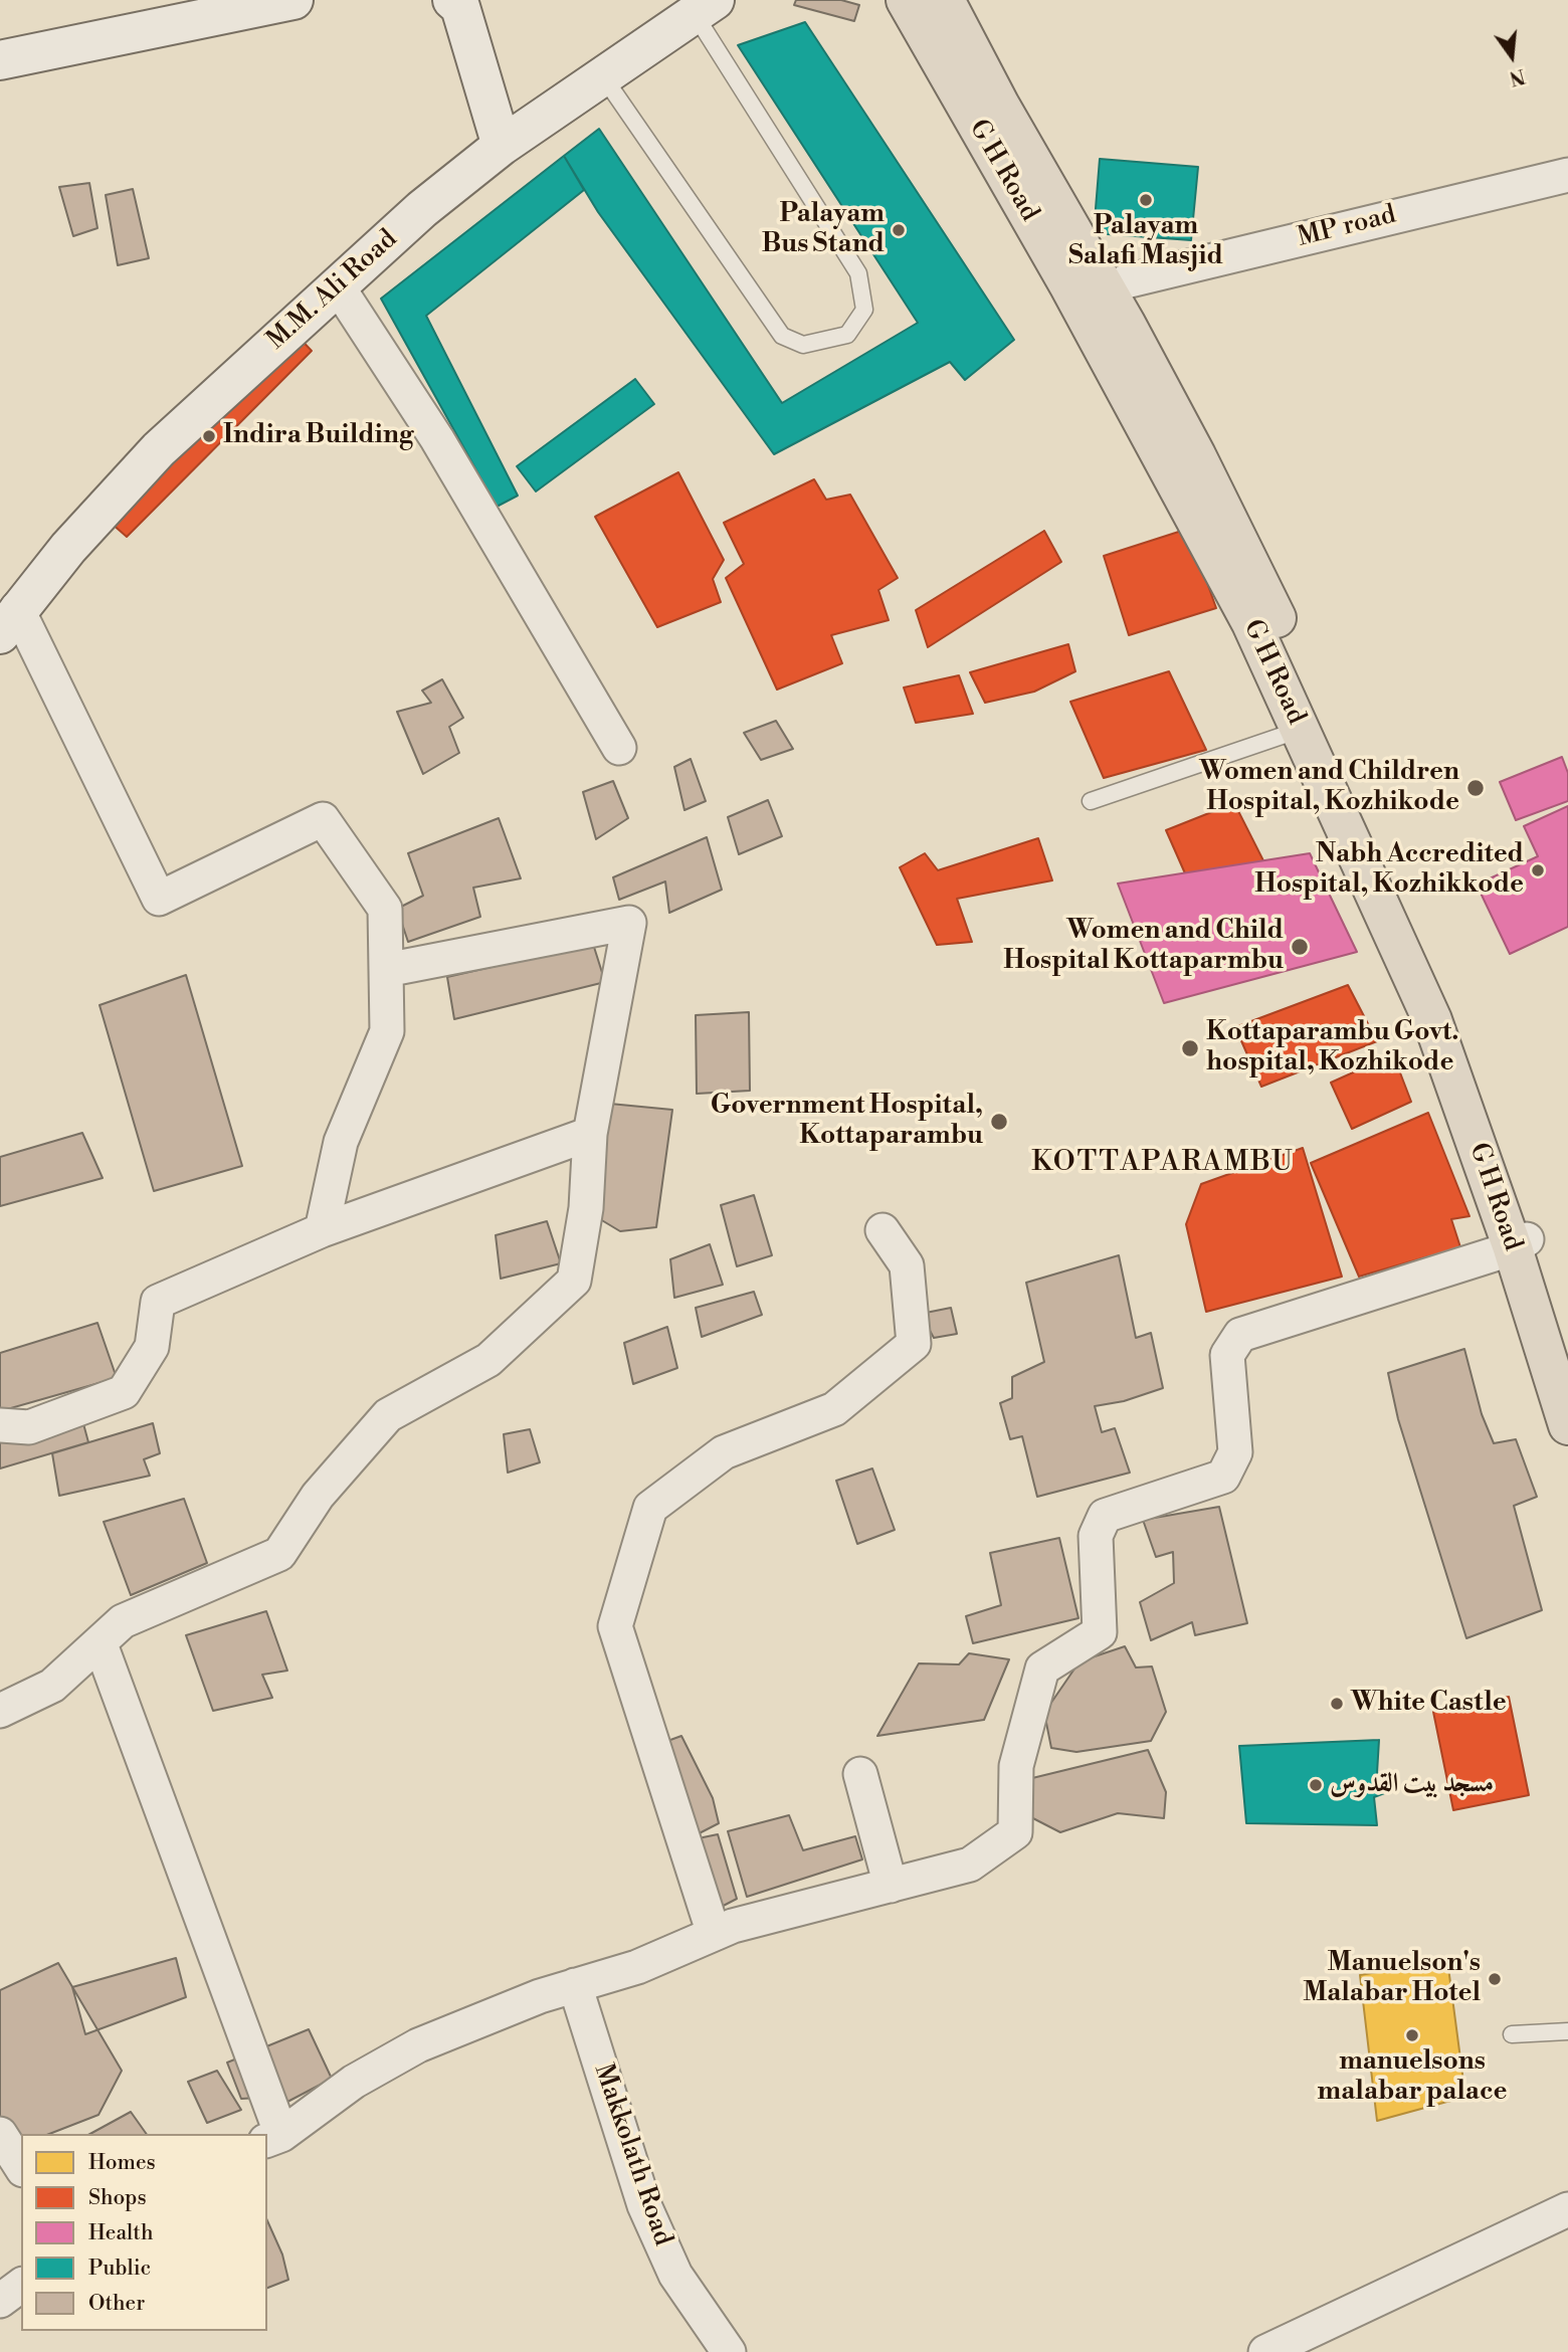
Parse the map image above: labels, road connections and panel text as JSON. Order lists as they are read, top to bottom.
{
  "streets": {
    "main road": ["G H Road", "M.M. Ali Road"],
    "street": ["MP road", "Makkolath Road"]
  },
  "districts": ["KOTTAPARAMBU"],
  "places": [
    "Palayam Salafi Masjid",
    "Palayam Bus Stand",
    "Indira Building",
    "Women and Children Hospital, Kozhikode",
    "Nabh Accredited Hospital, Kozhikkode",
    "Women and Child Hospital Kottaparmbu",
    "Kottaparambu Govt. hospital, Kozhikode",
    "Government Hospital, Kottaparambu",
    "White Castle",
    "مسجد بیت القدوس",
    "Manuelson's Malabar Hotel",
    "manuelsons malabar palace"
  ],
  "legend": [
    "Homes",
    "Shops",
    "Health",
    "Public",
    "Other"
  ],
  "north": "bottom"
}
